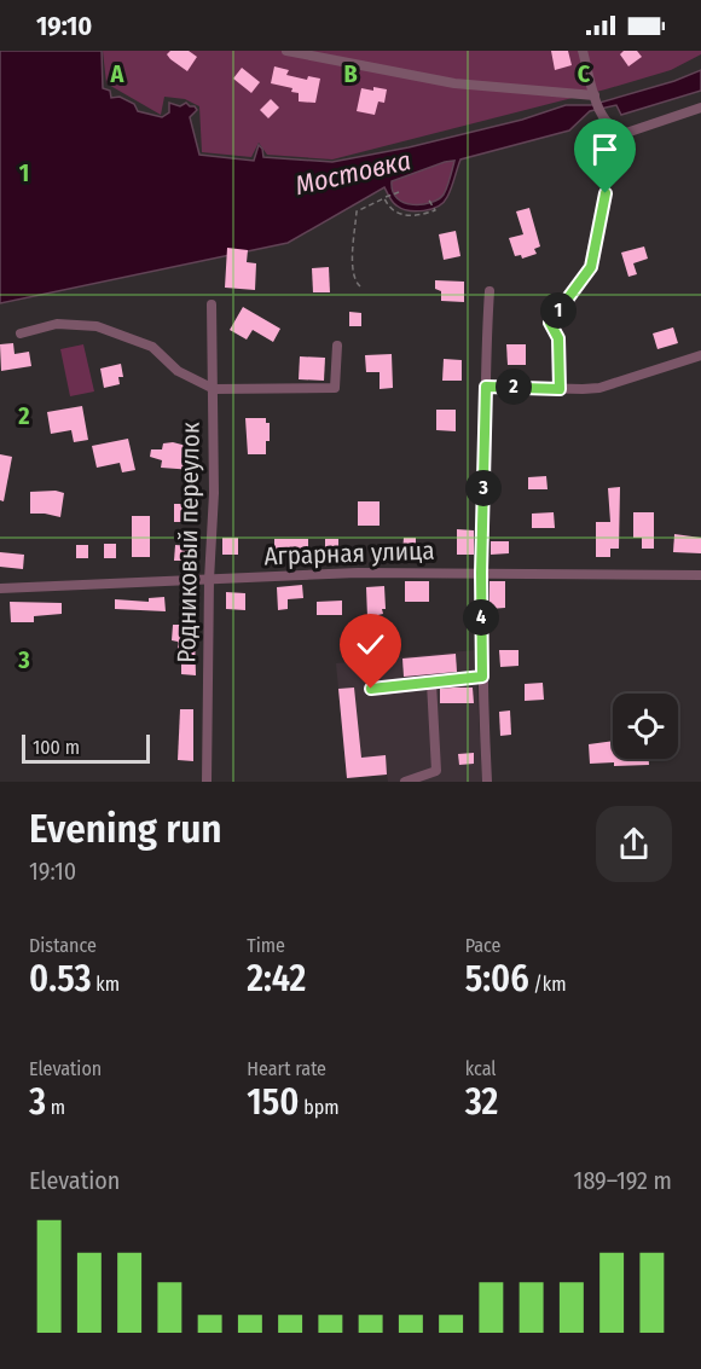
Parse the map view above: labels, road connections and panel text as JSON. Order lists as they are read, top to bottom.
{
  "streets": {
    "street": ["Родниковый переулок", "Аграрная улица"]
  },
  "crossings": [
    ["Родниковый переулок", "Аграрная улица"]
  ],
  "water": ["Мостовка"],
  "scale_bar": "100 m",
  "page": {
    "status": "19:10",
    "pins": [
      "1",
      "2",
      "3",
      "4"
    ],
    "scale": "100 m",
    "heading": ["Evening run", "19:10"],
    "stats": [
      ["Distance", "0.53 km"],
      ["Time", "2:42"],
      ["Pace", "5:06 /km"],
      ["Elevation", "3 m"],
      ["Heart rate", "150 bpm"],
      ["kcal", "32"]
    ],
    "chart": ["Elevation", "189–192 m"]
  },
  "grid": {
    "columns": ["A", "B", "C"],
    "rows": ["1", "2", "3"]
  }
}
